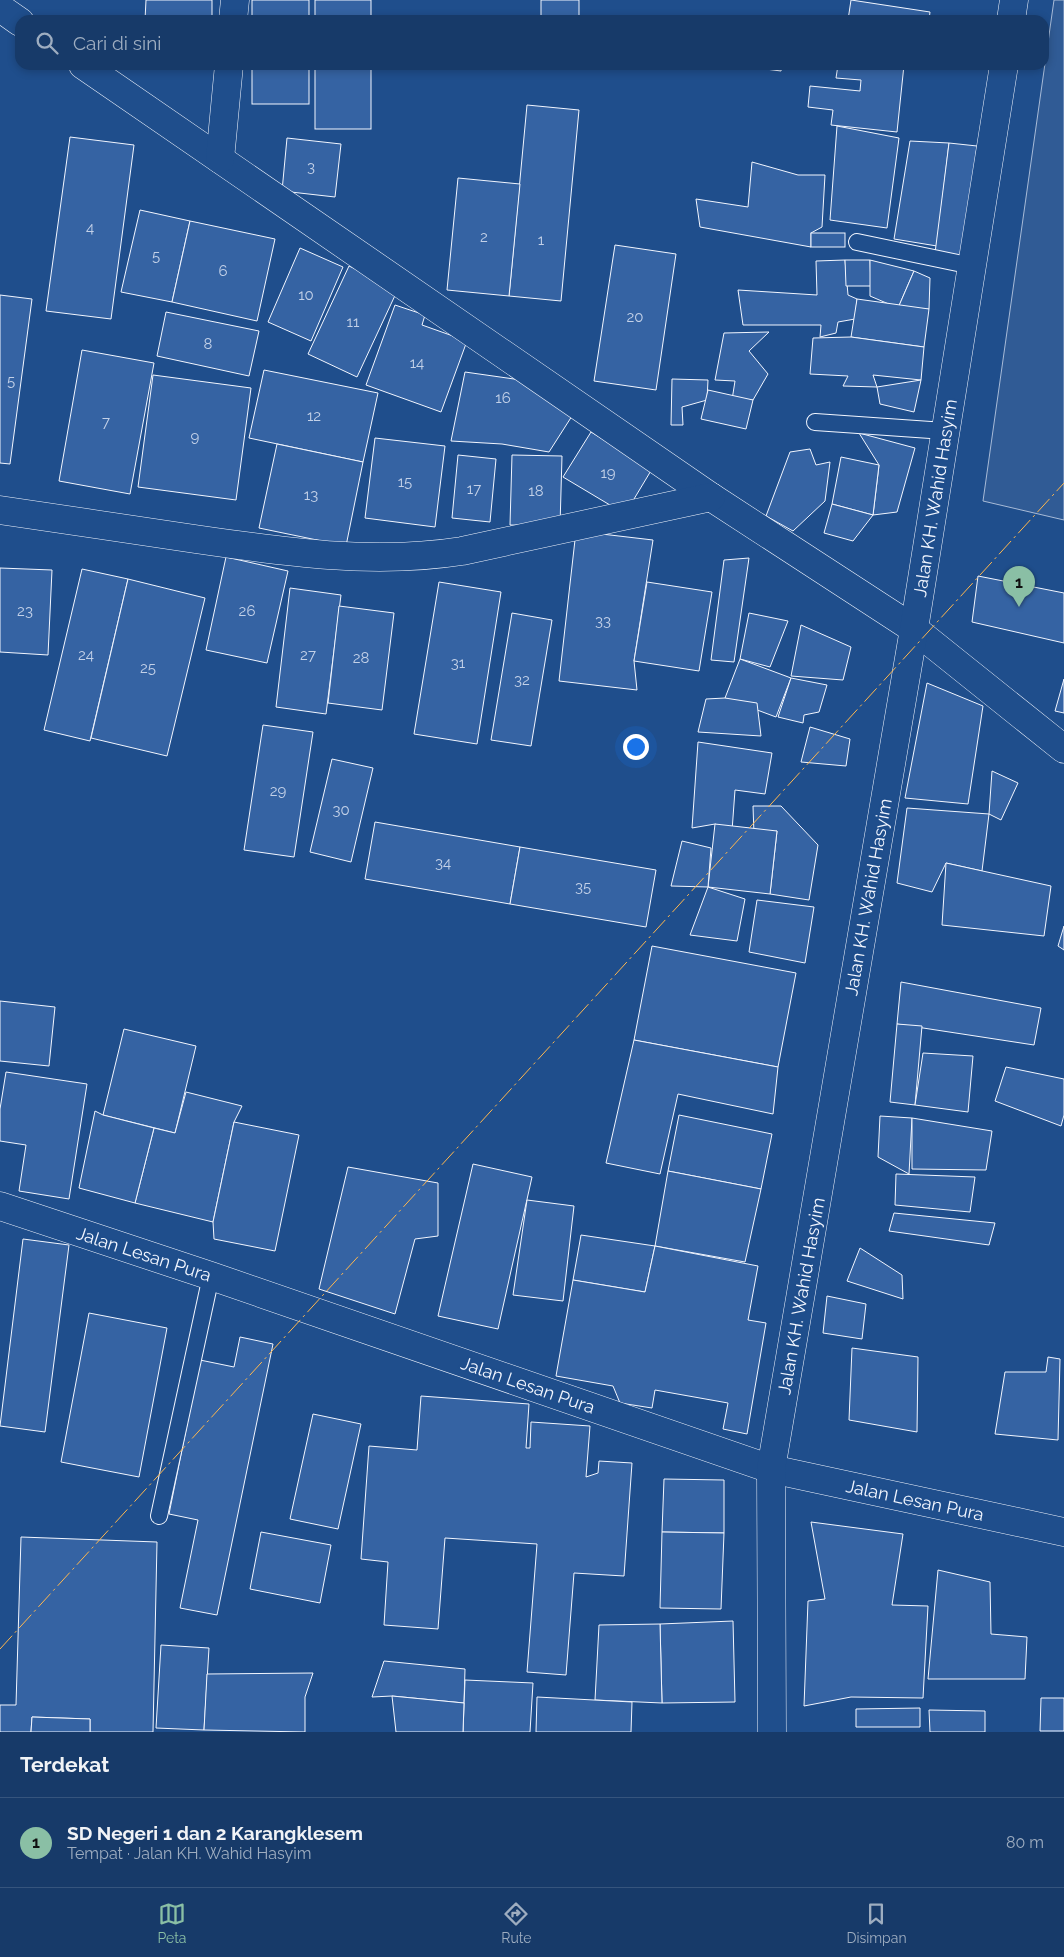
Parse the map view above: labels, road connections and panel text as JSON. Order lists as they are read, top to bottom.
{
  "streets": {
    "street": ["Jalan KH. Wahid Hasyim", "Jalan Lesan Pura"]
  },
  "crossings": [
    ["Jalan KH. Wahid Hasyim", "Jalan Lesan Pura"]
  ],
  "house_numbers": [
    "3",
    "4",
    "2",
    "1",
    "5",
    "6",
    "10",
    "20",
    "11",
    "8",
    "14",
    "5",
    "16",
    "12",
    "7",
    "9",
    "19",
    "15",
    "17",
    "18",
    "13",
    "23",
    "26",
    "33",
    "24",
    "27",
    "28",
    "31",
    "25",
    "32",
    "29",
    "30",
    "34",
    "35"
  ],
  "page": {
    "search": "Cari di sini",
    "pins": "1",
    "heading": "Terdekat",
    "list": [
      {
        "mark": "1",
        "name": "SD Negeri 1 dan 2 Karangklesem",
        "note": "Tempat · Jalan KH. Wahid Hasyim",
        "value": "80 m"
      }
    ],
    "nav": ["Peta", "Rute", "Disimpan"]
  }
}
